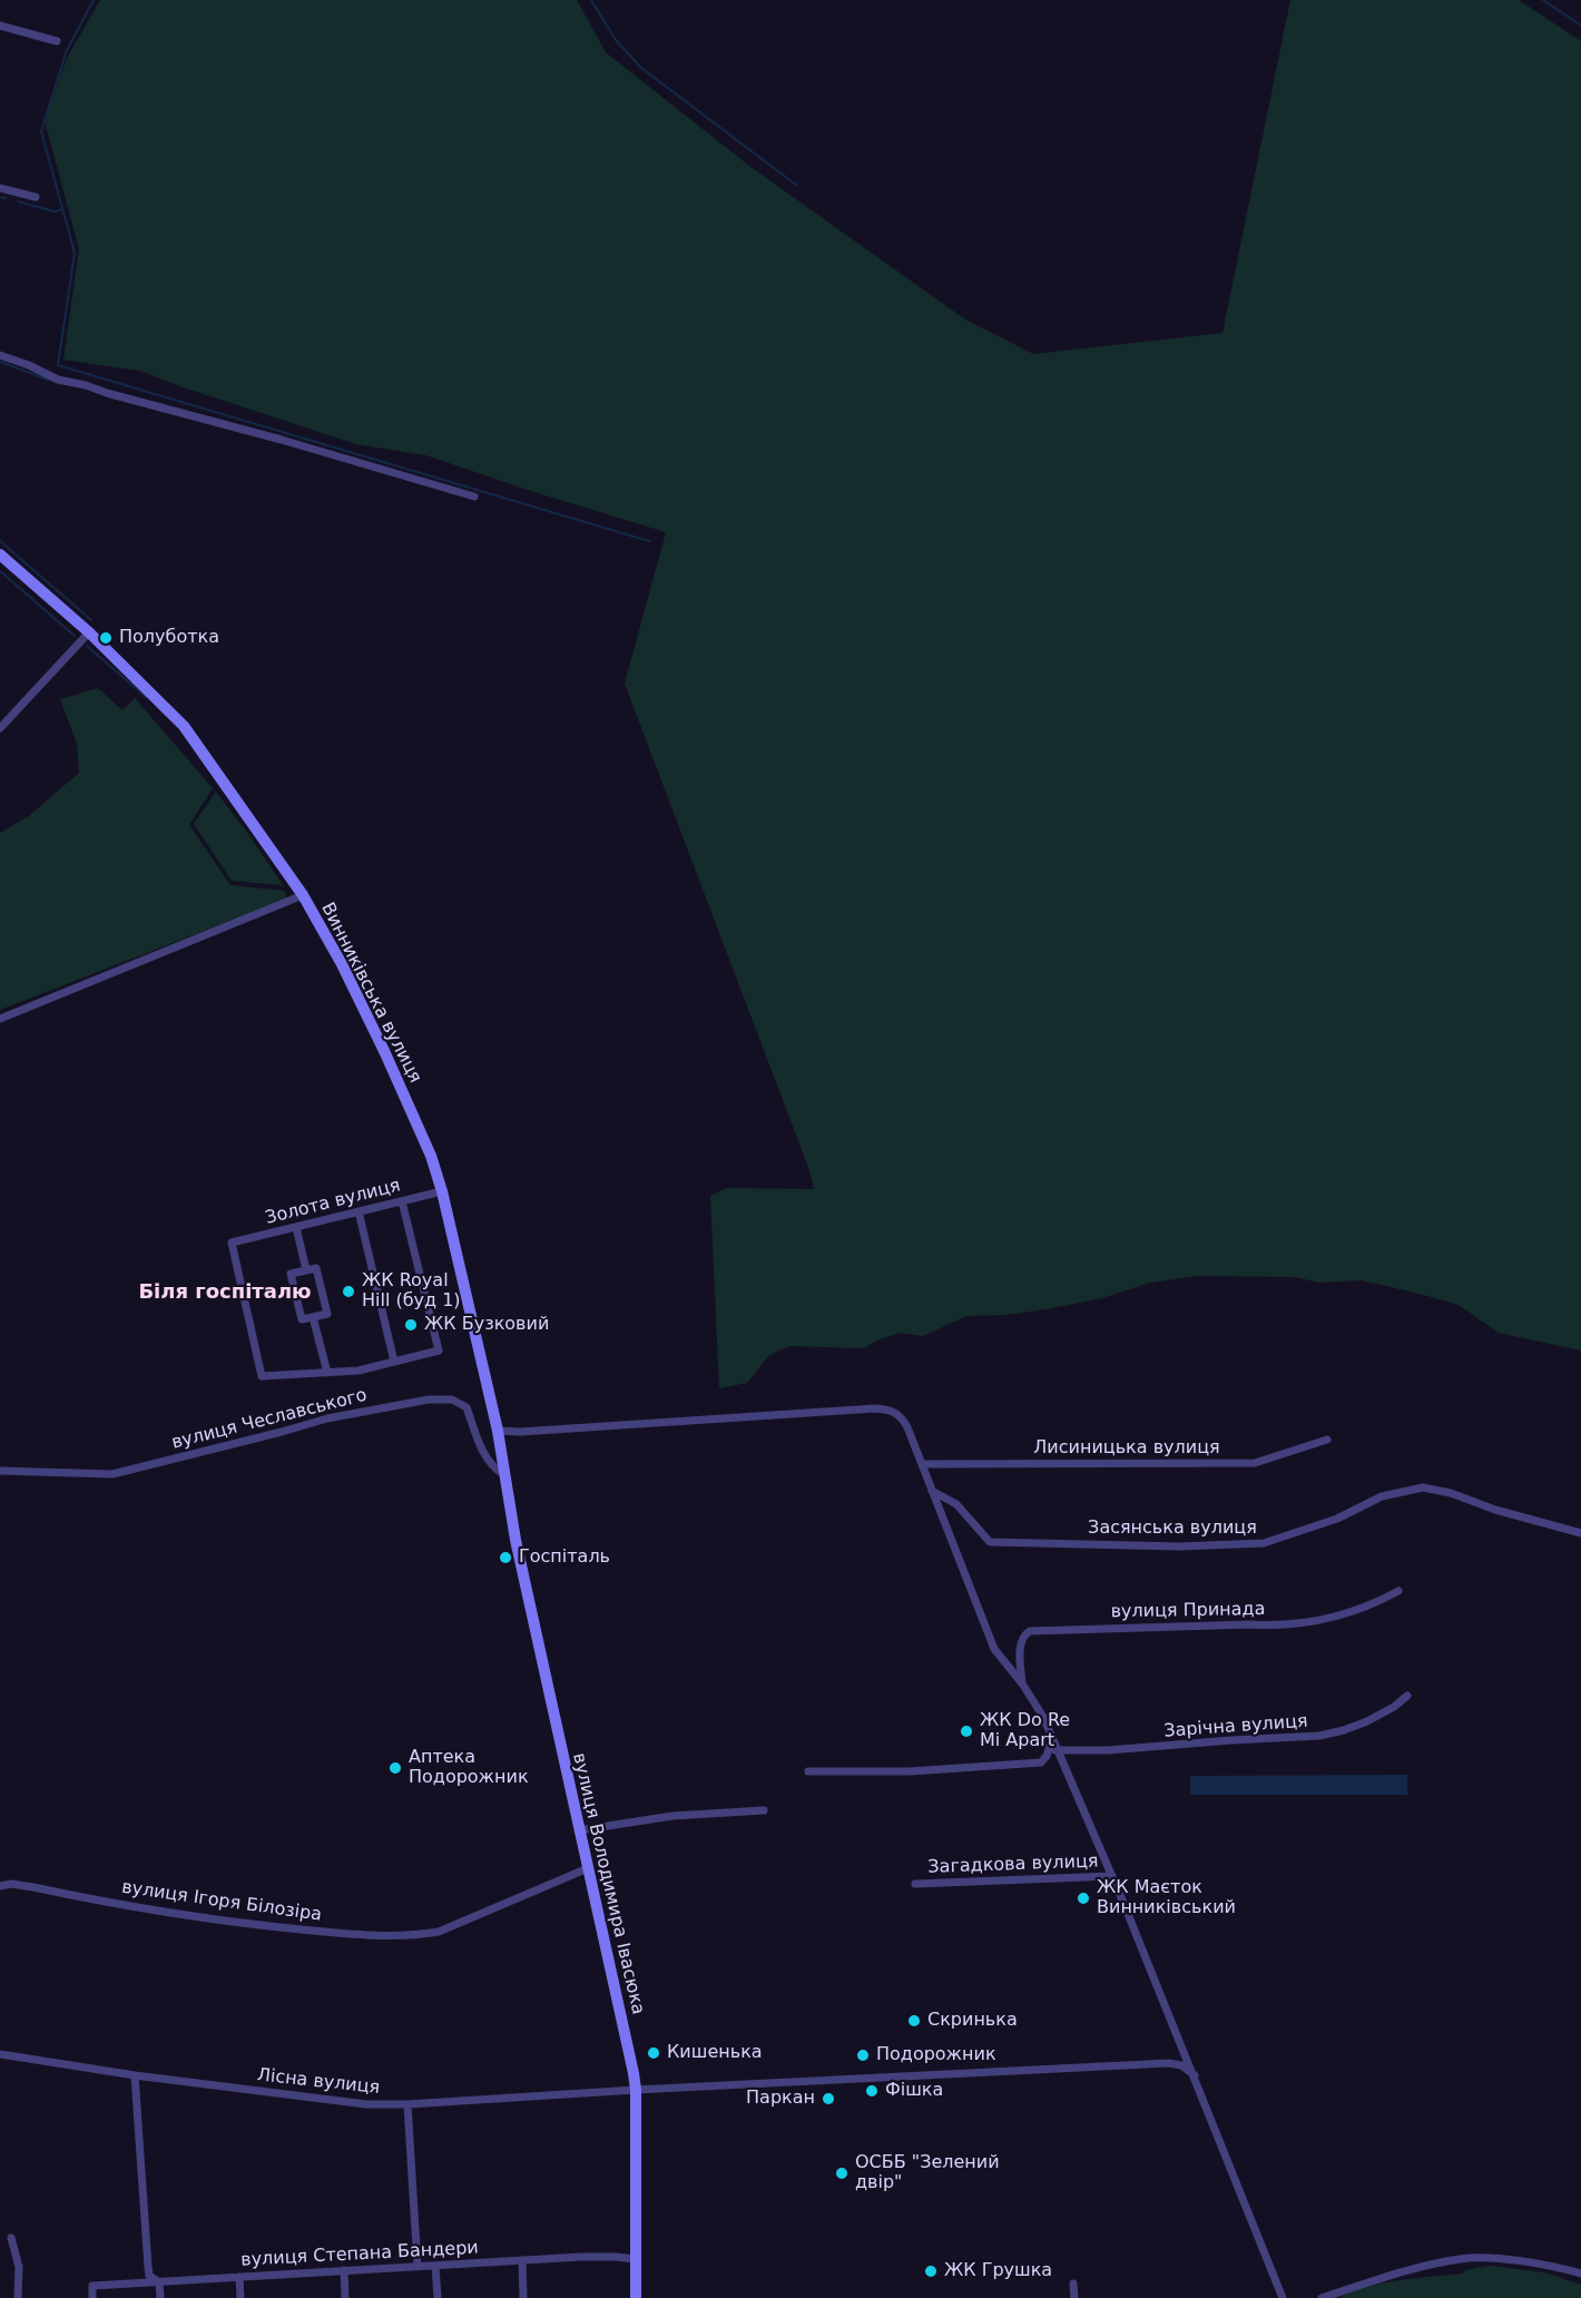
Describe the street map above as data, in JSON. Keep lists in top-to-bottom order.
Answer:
{
  "streets": {
    "main road": ["Винниківська вулиця", "вулиця Володимира Івасюка"],
    "street": [
      "Золота вулиця",
      "вулиця Чеславського",
      "Лисиницька вулиця",
      "Засянська вулиця",
      "вулиця Принада",
      "Зарічна вулиця",
      "Загадкова вулиця",
      "вулиця Ігоря Білозіра",
      "Лісна вулиця",
      "вулиця Степана Бандери"
    ]
  },
  "crossings": [
    ["Винниківська вулиця", "Золота вулиця"],
    ["Винниківська вулиця", "вулиця Володимира Івасюка"],
    ["вулиця Чеславського", "вулиця Володимира Івасюка"],
    ["вулиця Володимира Івасюка", "вулиця Ігоря Білозіра"],
    ["вулиця Володимира Івасюка", "Лісна вулиця"],
    ["вулиця Володимира Івасюка", "вулиця Степана Бандери"]
  ],
  "districts": ["Біля госпіталю"],
  "places": [
    "Полуботка",
    "ЖК Royal Hill (буд 1)",
    "ЖК Бузковий",
    "Госпіталь",
    "ЖК Do Re Mi Apart",
    "Аптека Подорожник",
    "ЖК Маєток Винниківський",
    "Скринька",
    "Кишенька",
    "Подорожник",
    "Фішка",
    "Паркан",
    "ОСББ \"Зелений двір\"",
    "ЖК Грушка"
  ]
}
